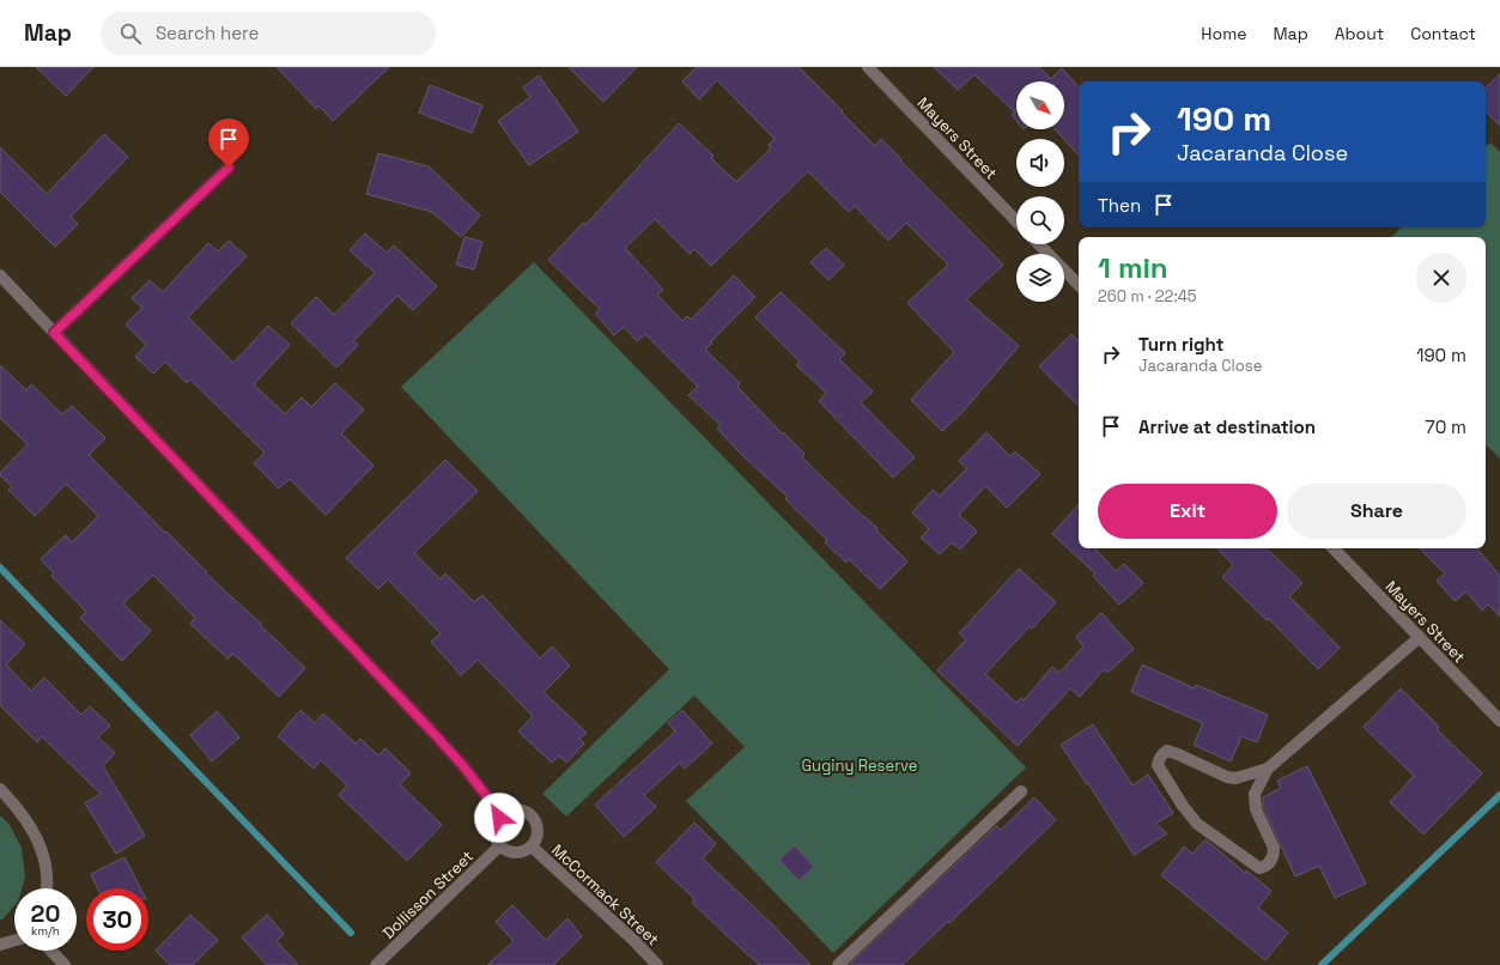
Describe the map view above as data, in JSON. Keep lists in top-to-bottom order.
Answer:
{
  "streets": {
    "street": ["Mayers Street", "Dollisson Street", "McCormack Street"]
  },
  "crossings": [
    ["Dollisson Street", "McCormack Street"]
  ],
  "parks": ["Guginy Reserve"],
  "north": "bottom right",
  "page": {
    "header": "Map",
    "search": "Search here",
    "nav": [
      "Home",
      "Map",
      "About",
      "Contact"
    ],
    "turn": ["190 m", "Jacaranda Close"],
    "then": "Then",
    "heading": ["1 min", "260 m · 22:45"],
    "list": [
      {
        "name": "Turn right",
        "note": "Jacaranda Close",
        "value": "190 m"
      },
      {
        "name": "Arrive at destination",
        "value": "70 m"
      }
    ],
    "buttons": ["Exit", "Share"],
    "speed": "20 km/h",
    "limit": "30"
  }
}
